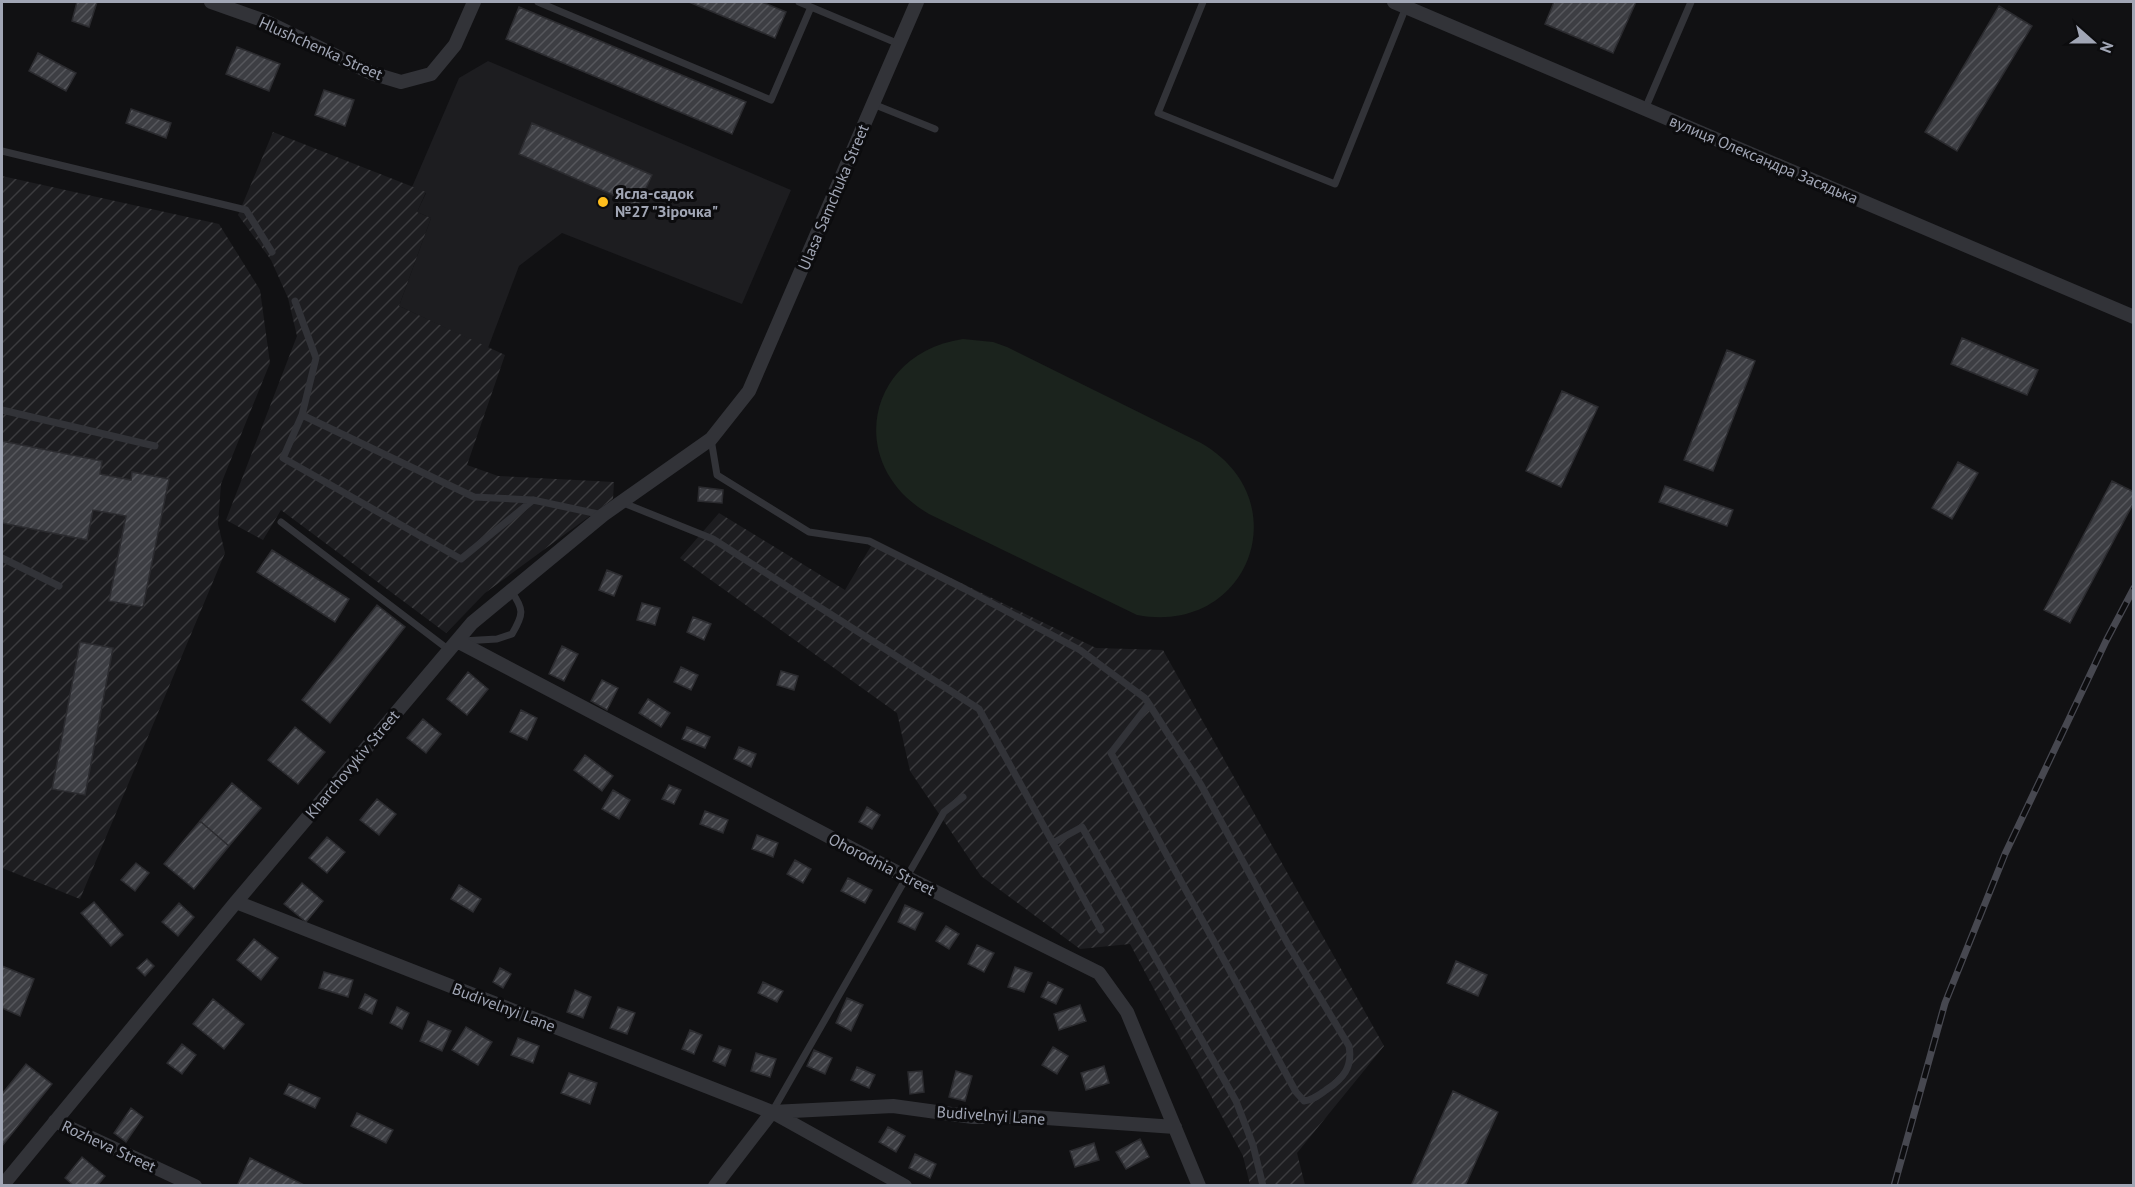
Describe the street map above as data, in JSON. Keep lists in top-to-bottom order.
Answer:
{
  "streets": {
    "street": [
      "вулиця Олександра Засядька",
      "Ulasa Samchuka Street",
      "Kharchovykiv Street",
      "Ohorodnia Street",
      "Budivelnyi Lane",
      "Rozheva Street"
    ]
  },
  "crossings": [
    ["Ulasa Samchuka Street", "Kharchovykiv Street"],
    ["Kharchovykiv Street", "Ohorodnia Street"],
    ["Kharchovykiv Street", "Budivelnyi Lane"],
    ["Kharchovykiv Street", "Rozheva Street"],
    ["Ohorodnia Street", "Budivelnyi Lane"]
  ],
  "places": ["Ясла-садок №27 \"Зірочка\""],
  "north": "right"
}
